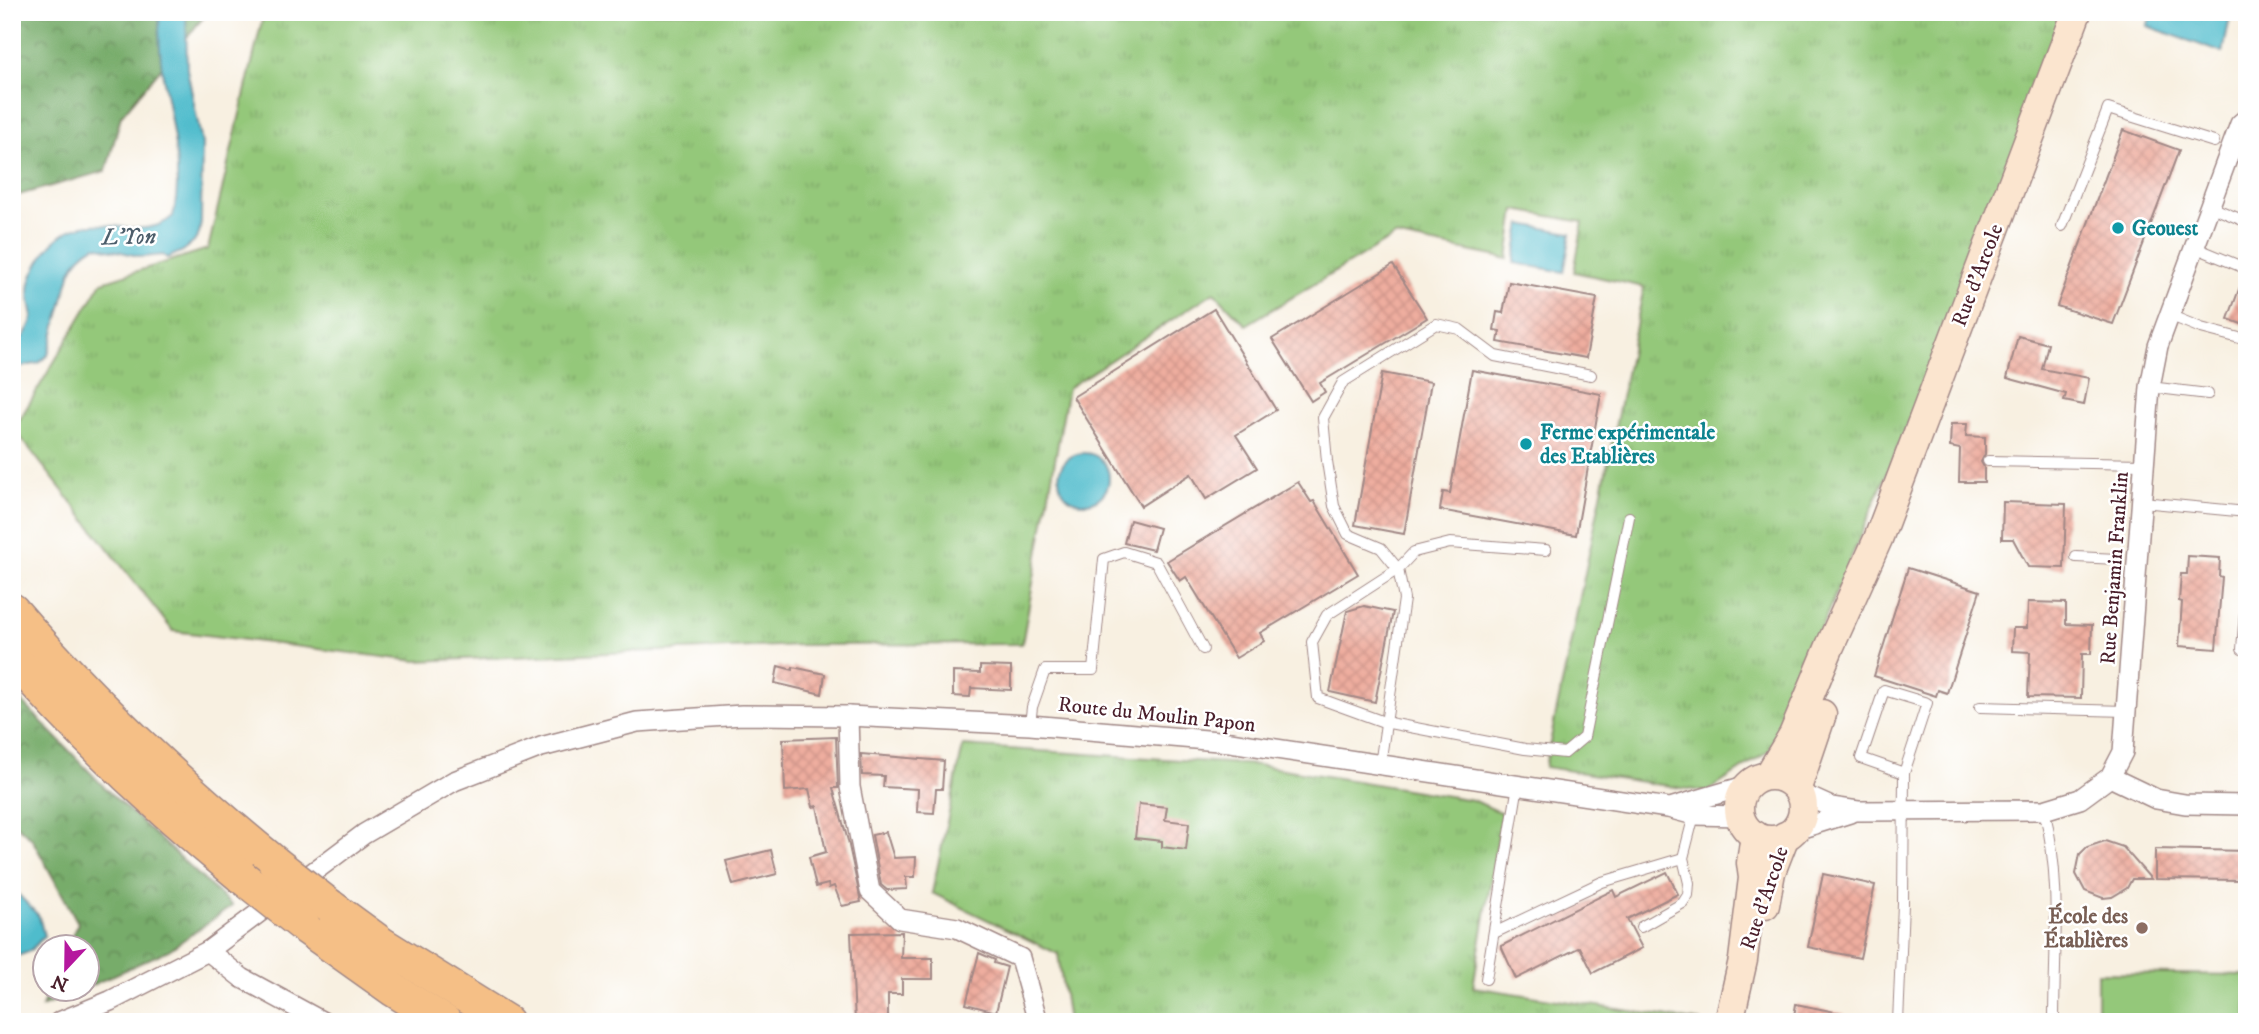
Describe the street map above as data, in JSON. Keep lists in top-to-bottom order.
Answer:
{
  "streets": {
    "main road": ["Rue d'Arcole"],
    "street": ["Rue Benjamin Franklin", "Route du Moulin Papon"]
  },
  "crossings": [
    ["Rue d'Arcole", "Route du Moulin Papon"]
  ],
  "water": ["L'Yon"],
  "places": ["Geouest", "Ferme expérimentale des Etablières", "École des Établières"],
  "north": "bottom"
}
